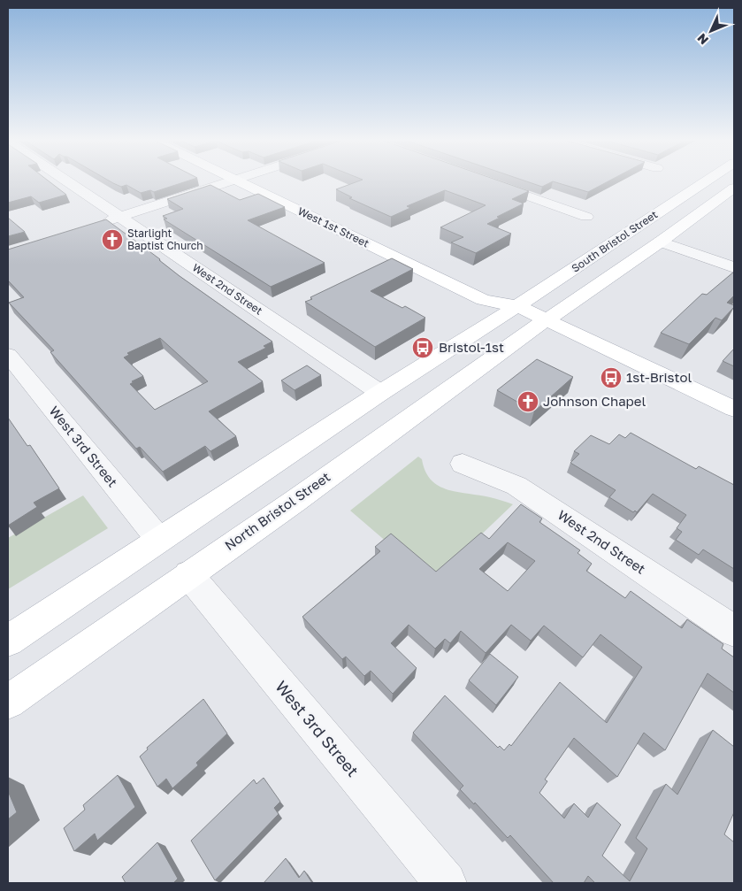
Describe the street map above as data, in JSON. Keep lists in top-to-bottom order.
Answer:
{
  "streets": {
    "main road": ["West 1st Street", "South Bristol Street", "North Bristol Street"],
    "street": ["West 2nd Street", "West 3rd Street"]
  },
  "crossings": [
    ["West 1st Street", "South Bristol Street"],
    ["West 1st Street", "North Bristol Street"],
    ["South Bristol Street", "North Bristol Street"],
    ["West 3rd Street", "North Bristol Street"]
  ],
  "places": {
    "church": ["Starlight Baptist Church", "Johnson Chapel"],
    "bus stop": ["Bristol-1st", "1st-Bristol"]
  },
  "north": "bottom left"
}
